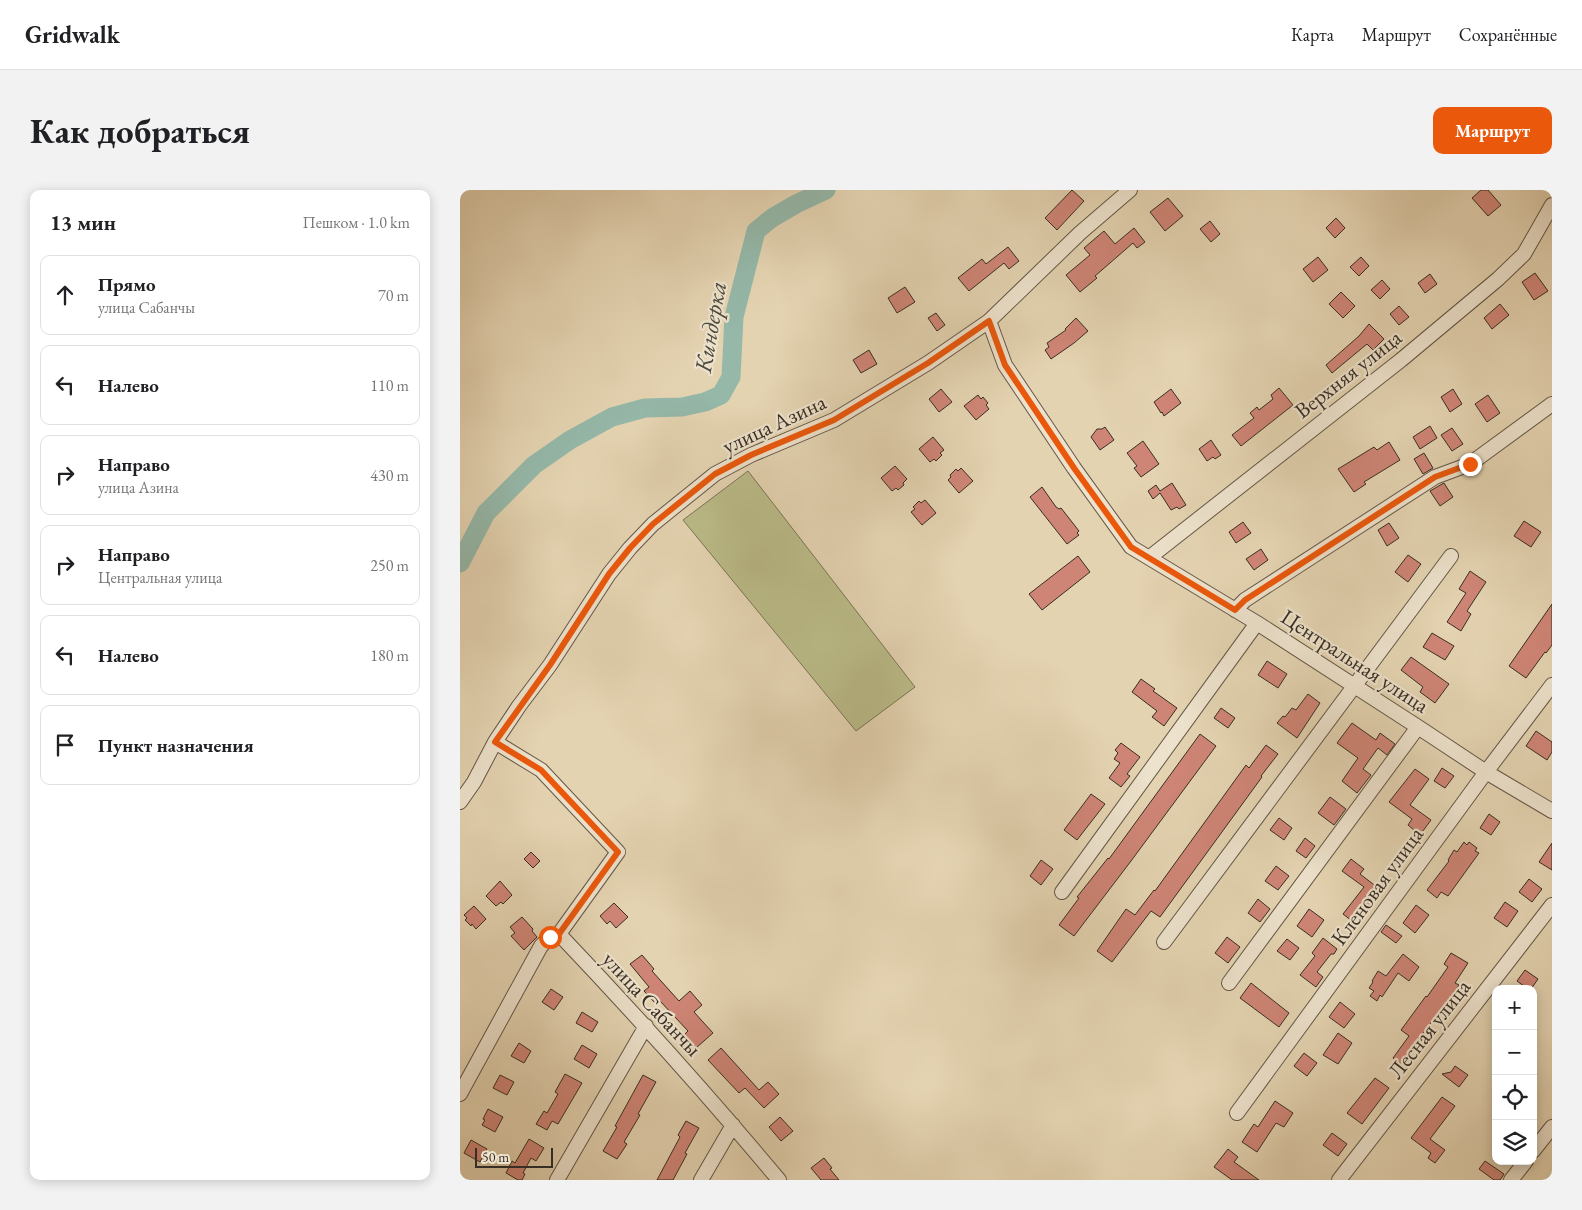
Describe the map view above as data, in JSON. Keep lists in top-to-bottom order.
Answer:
{
  "streets": {
    "street": [
      "Верхняя улица",
      "улица Азина",
      "Центральная улица",
      "Кленовая улица",
      "улица Сабанчы",
      "Лесная улица"
    ]
  },
  "crossings": [
    ["Верхняя улица", "Центральная улица"],
    ["улица Азина", "Центральная улица"],
    ["Центральная улица", "Кленовая улица"]
  ],
  "water": ["Киндерка"],
  "scale_bar": "50 m",
  "page": {
    "header": "Gridwalk",
    "nav": ["Карта", "Маршрут", "Сохранённые"],
    "buttons": "Маршрут",
    "title": "Как добраться",
    "heading": ["13 мин", "Пешком · 1.0 km"],
    "list": [
      ["Прямо", "улица Сабанчы", "70 m"],
      ["Налево", "110 m"],
      ["Направо", "улица Азина", "430 m"],
      ["Направо", "Центральная улица", "250 m"],
      ["Налево", "180 m"],
      "Пункт назначения"
    ],
    "map_buttons": ["+", "−"],
    "scale": "50 m"
  }
}
